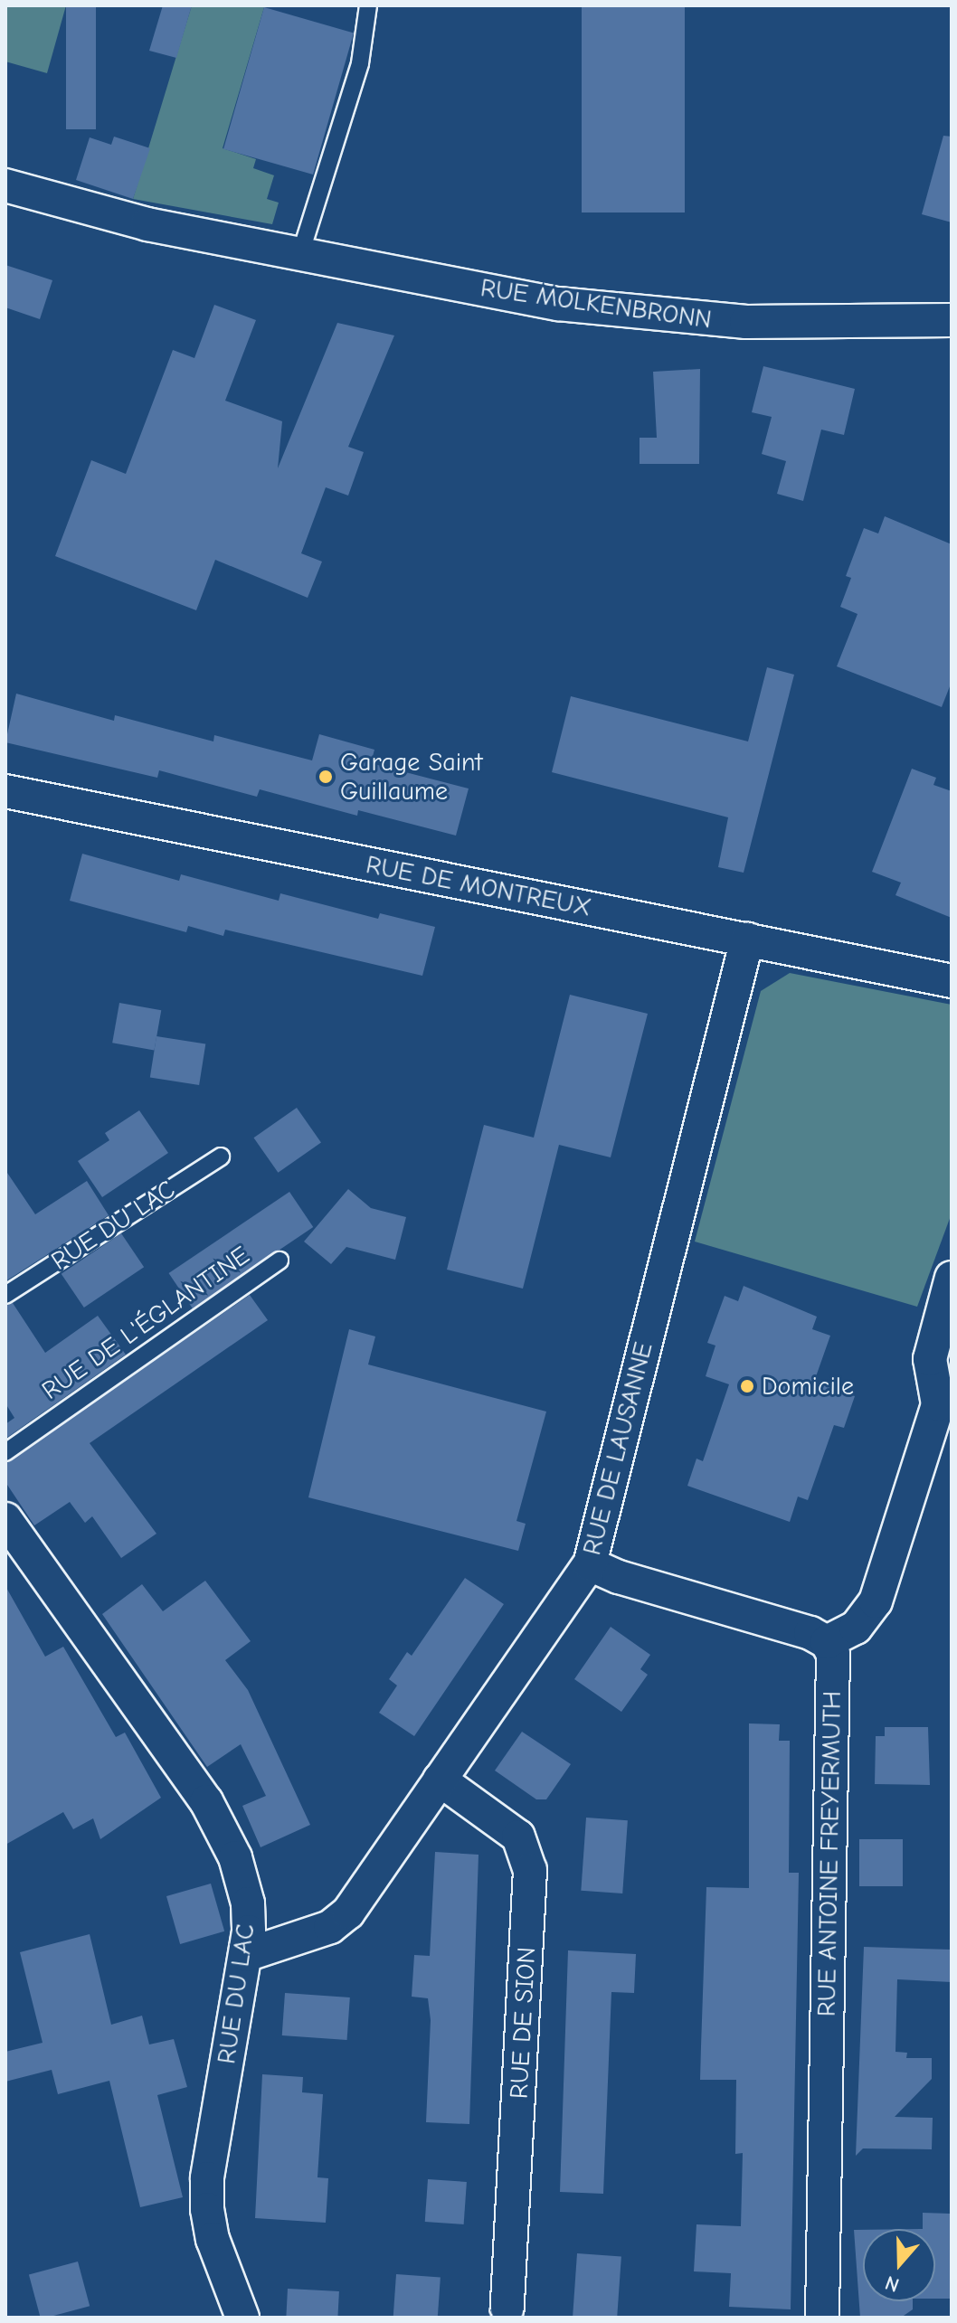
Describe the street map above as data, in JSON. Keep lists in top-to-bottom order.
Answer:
{
  "streets": {
    "street": [
      "RUE MOLKENBRONN",
      "RUE DE MONTREUX",
      "RUE DU LAC",
      "RUE DE LAUSANNE",
      "RUE ANTOINE FREYERMUTH",
      "RUE DE SION"
    ],
    "lane": ["RUE DE L'ÉGLANTINE"]
  },
  "crossings": [
    ["RUE DE MONTREUX", "RUE DE LAUSANNE"],
    ["RUE DU LAC", "RUE DE LAUSANNE"],
    ["RUE DE LAUSANNE", "RUE DE SION"]
  ],
  "places": ["Garage Saint Guillaume", "Domicile"],
  "north": "bottom"
}
